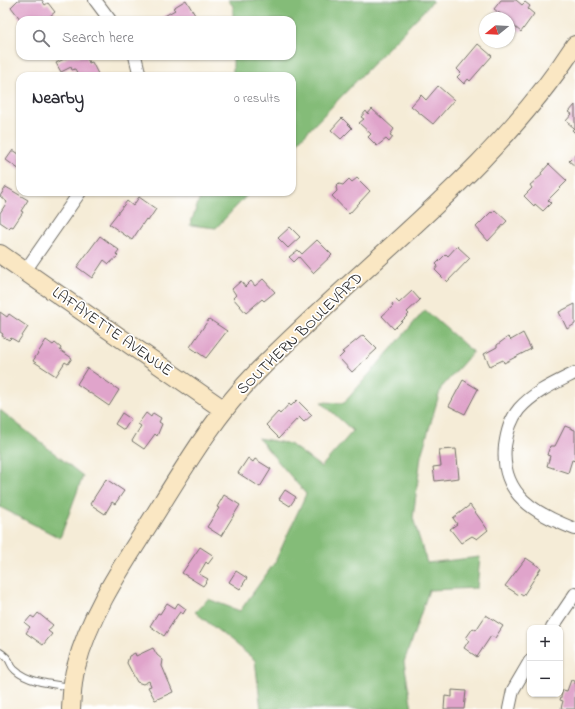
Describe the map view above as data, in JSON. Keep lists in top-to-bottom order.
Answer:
{
  "streets": {
    "main road": ["LAFAYETTE AVENUE", "SOUTHERN BOULEVARD"]
  },
  "crossings": [
    ["LAFAYETTE AVENUE", "SOUTHERN BOULEVARD"]
  ],
  "north": "left",
  "page": {
    "search": "Search here",
    "heading": ["Nearby", "0 results"],
    "map_buttons": ["+", "−"]
  }
}
